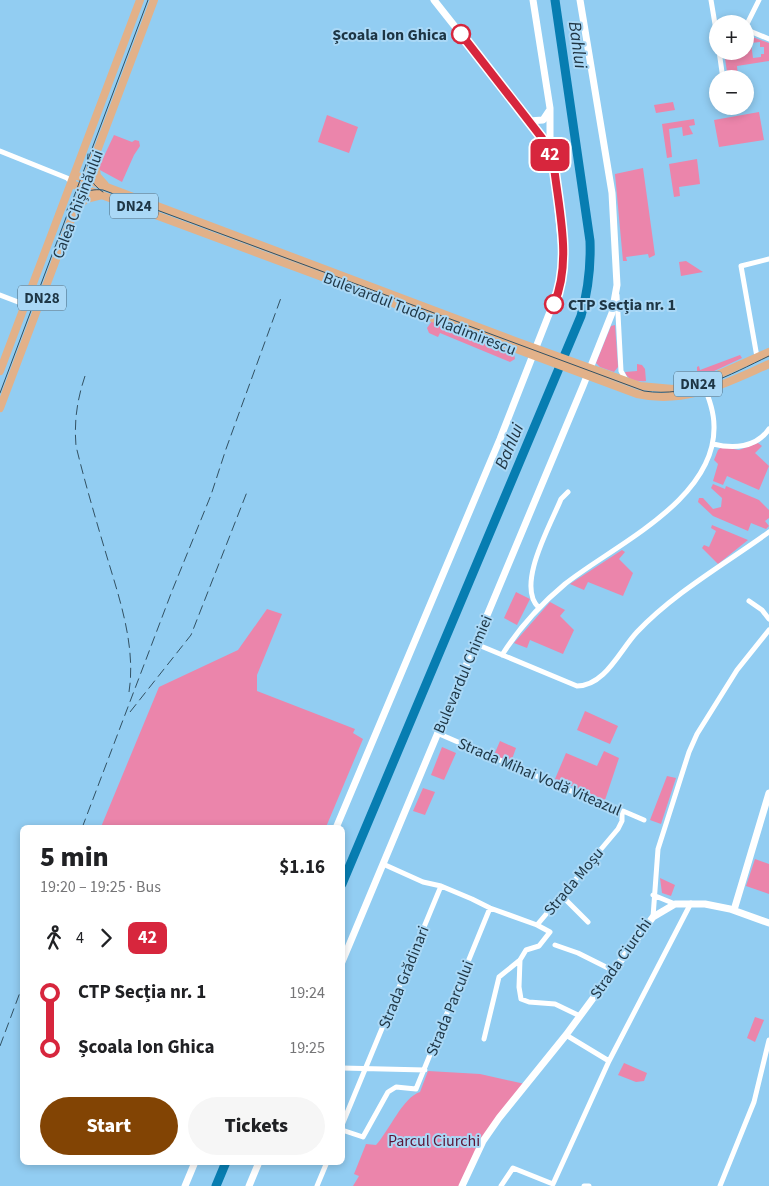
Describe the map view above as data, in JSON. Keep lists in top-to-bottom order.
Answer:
{
  "streets": {
    "main road": [
      "Calea Chișinăului",
      "DN24",
      "DN28",
      "Bulevardul Tudor Vladimirescu",
      "Bulevardul Chimiei",
      "Strada Ciurchi"
    ],
    "street": [
      "Strada Mihai Vodă Viteazul",
      "Strada Moșu",
      "Strada Grădinari",
      "Strada Parcului"
    ]
  },
  "crossings": [
    ["Calea Chișinăului", "Bulevardul Tudor Vladimirescu"],
    ["Bulevardul Tudor Vladimirescu", "Bulevardul Chimiei"],
    ["Bulevardul Chimiei", "Strada Mihai Vodă Viteazul"],
    ["Strada Mihai Vodă Viteazul", "Strada Moșu"]
  ],
  "water": ["Bahlui"],
  "parks": ["Parcul Ciurchi"],
  "places": ["Școala Ion Ghica", "CTP Secția nr. 1"],
  "lines": ["bus line 42"],
  "page": {
    "on_map": "42",
    "map_buttons": ["+", "−"],
    "heading": ["5 min", "19:20 – 19:25 · Bus", "$1.16"],
    "legs": ["4", "42"],
    "list": [
      {
        "name": "CTP Secția nr. 1",
        "value": "19:24"
      },
      {
        "name": "Școala Ion Ghica",
        "value": "19:25"
      }
    ],
    "buttons": ["Start", "Tickets"]
  }
}
